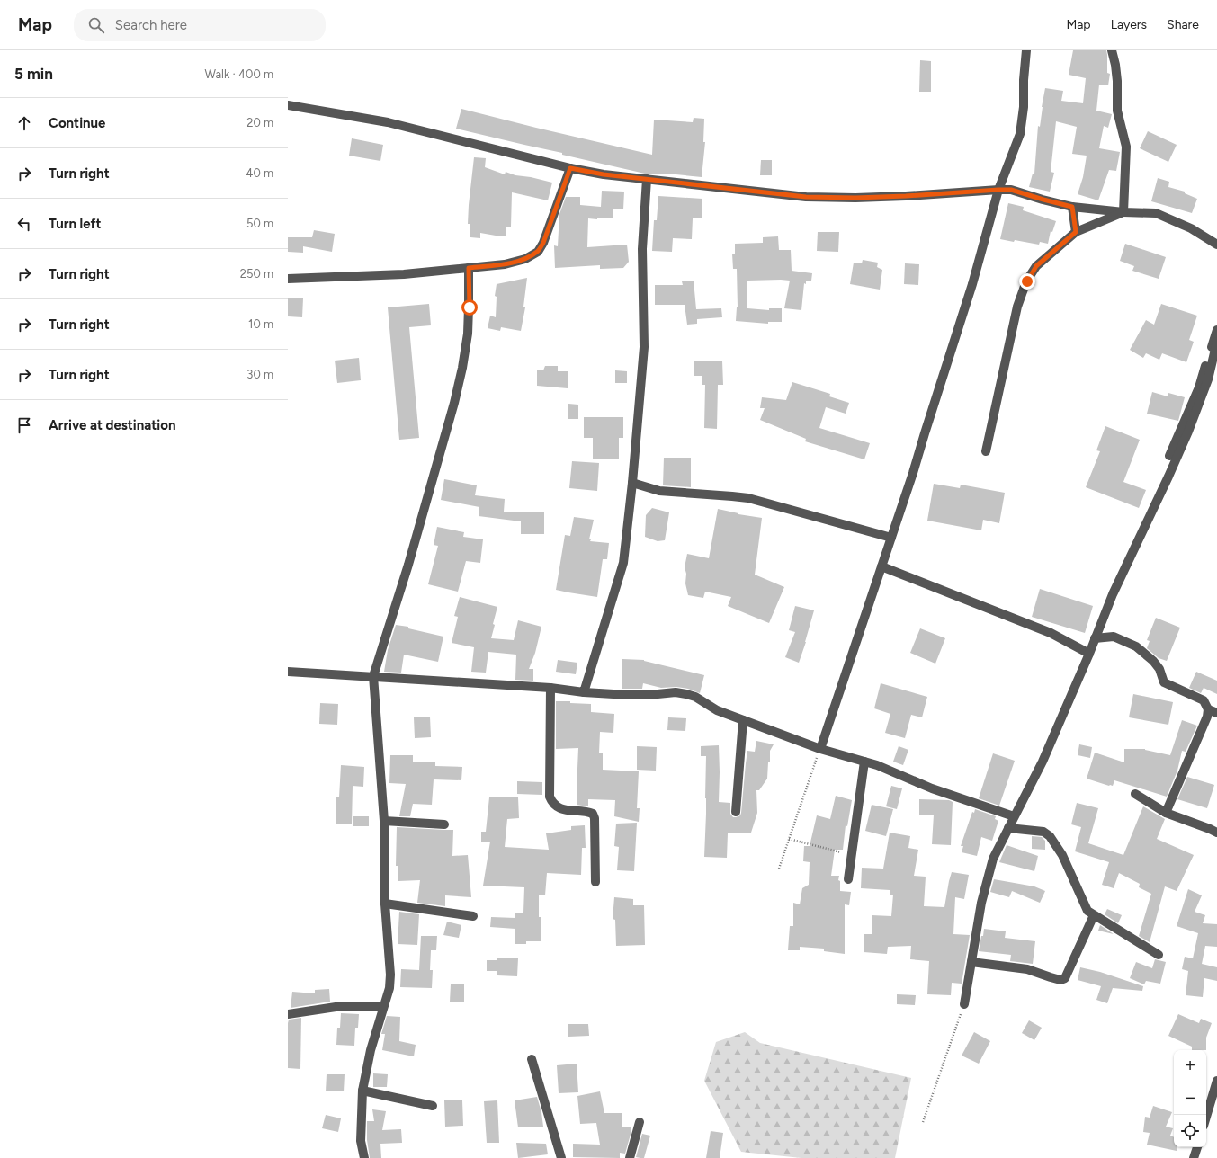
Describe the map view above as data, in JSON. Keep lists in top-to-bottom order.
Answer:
{
  "page": {
    "header": "Map",
    "search": "Search here",
    "nav": ["Map", "Layers", "Share"],
    "heading": ["5 min", "Walk · 400 m"],
    "list": [
      ["Continue", "20 m"],
      ["Turn right", "40 m"],
      ["Turn left", "50 m"],
      ["Turn right", "250 m"],
      ["Turn right", "10 m"],
      ["Turn right", "30 m"],
      "Arrive at destination"
    ],
    "map_buttons": ["+", "−"]
  }
}
